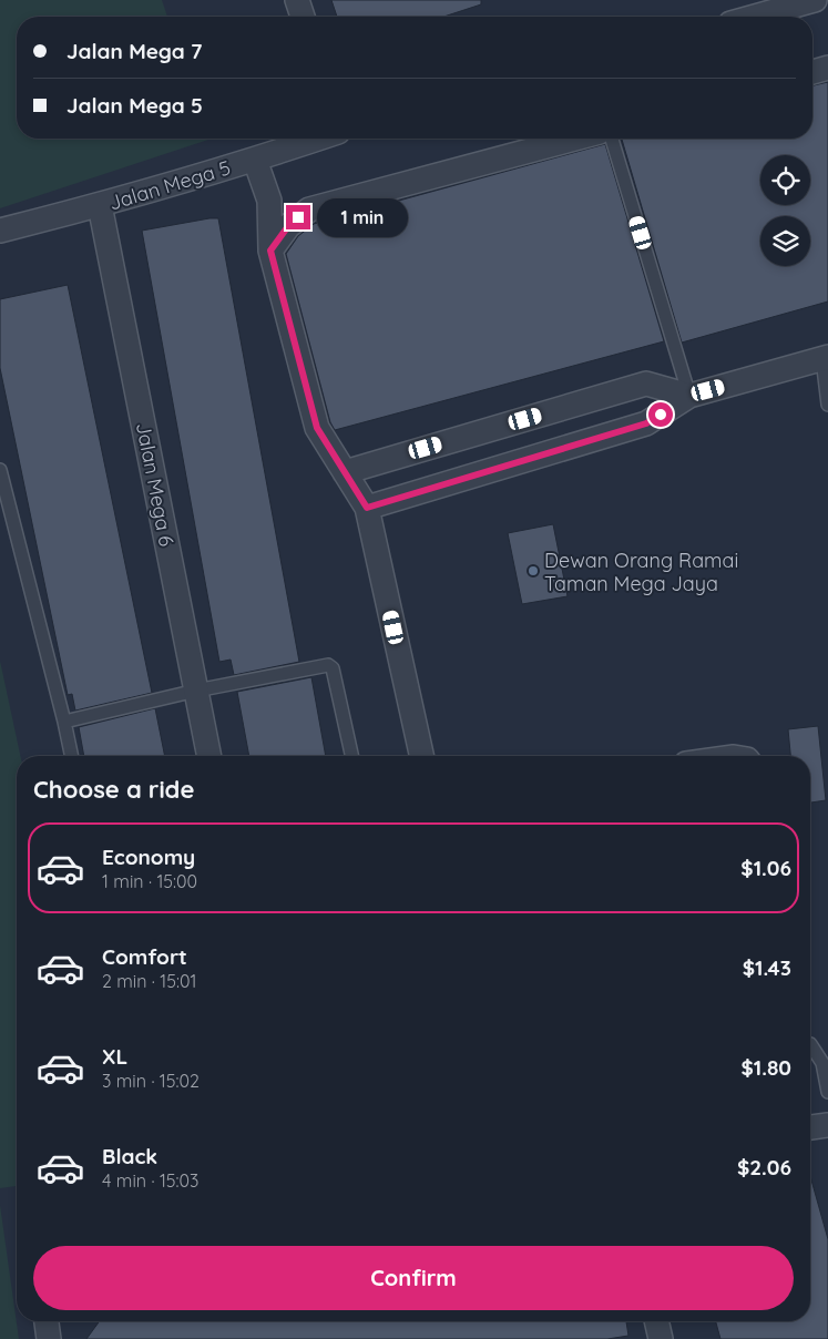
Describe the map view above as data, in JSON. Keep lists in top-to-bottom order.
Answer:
{
  "streets": {
    "street": ["Jalan Mega 5", "Jalan Mega 6"]
  },
  "crossings": [
    ["Jalan Mega 5", "Jalan Mega 6"]
  ],
  "places": ["Dewan Orang Ramai Taman Mega Jaya"],
  "page": {
    "banner": ["Jalan Mega 7", "Jalan Mega 5"],
    "bubble": "1 min",
    "heading": "Choose a ride",
    "list": [
      {
        "name": "Economy",
        "note": "1 min · 15:00",
        "value": "$1.06"
      },
      {
        "name": "Comfort",
        "note": "2 min · 15:01",
        "value": "$1.43"
      },
      {
        "name": "XL",
        "note": "3 min · 15:02",
        "value": "$1.80"
      },
      {
        "name": "Black",
        "note": "4 min · 15:03",
        "value": "$2.06"
      }
    ],
    "buttons": "Confirm"
  }
}
